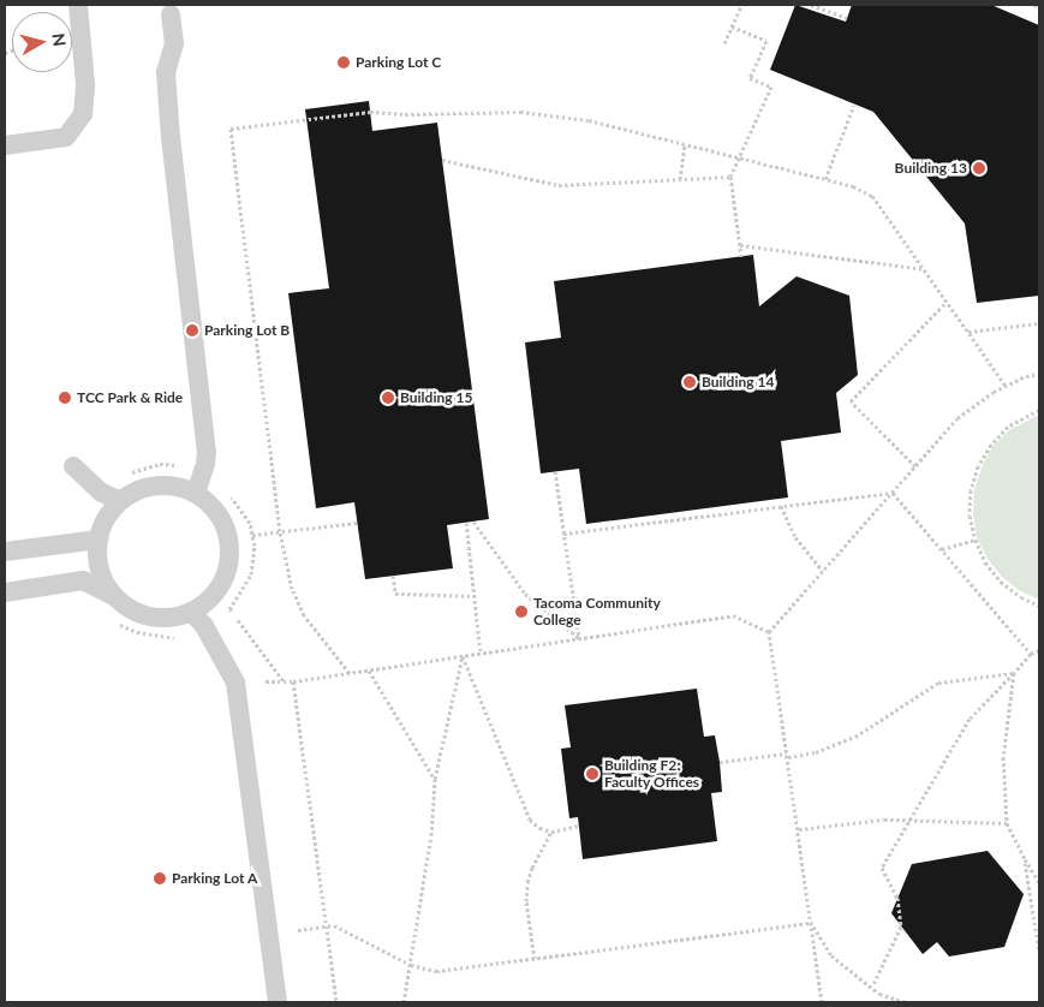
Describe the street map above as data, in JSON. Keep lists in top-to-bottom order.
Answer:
{
  "places": [
    "Parking Lot C",
    "Building 13",
    "Parking Lot B",
    "Building 14",
    "TCC Park & Ride",
    "Building 15",
    "Tacoma Community College",
    "Building F2: Faculty Offices",
    "Parking Lot A"
  ],
  "north": "right"
}
